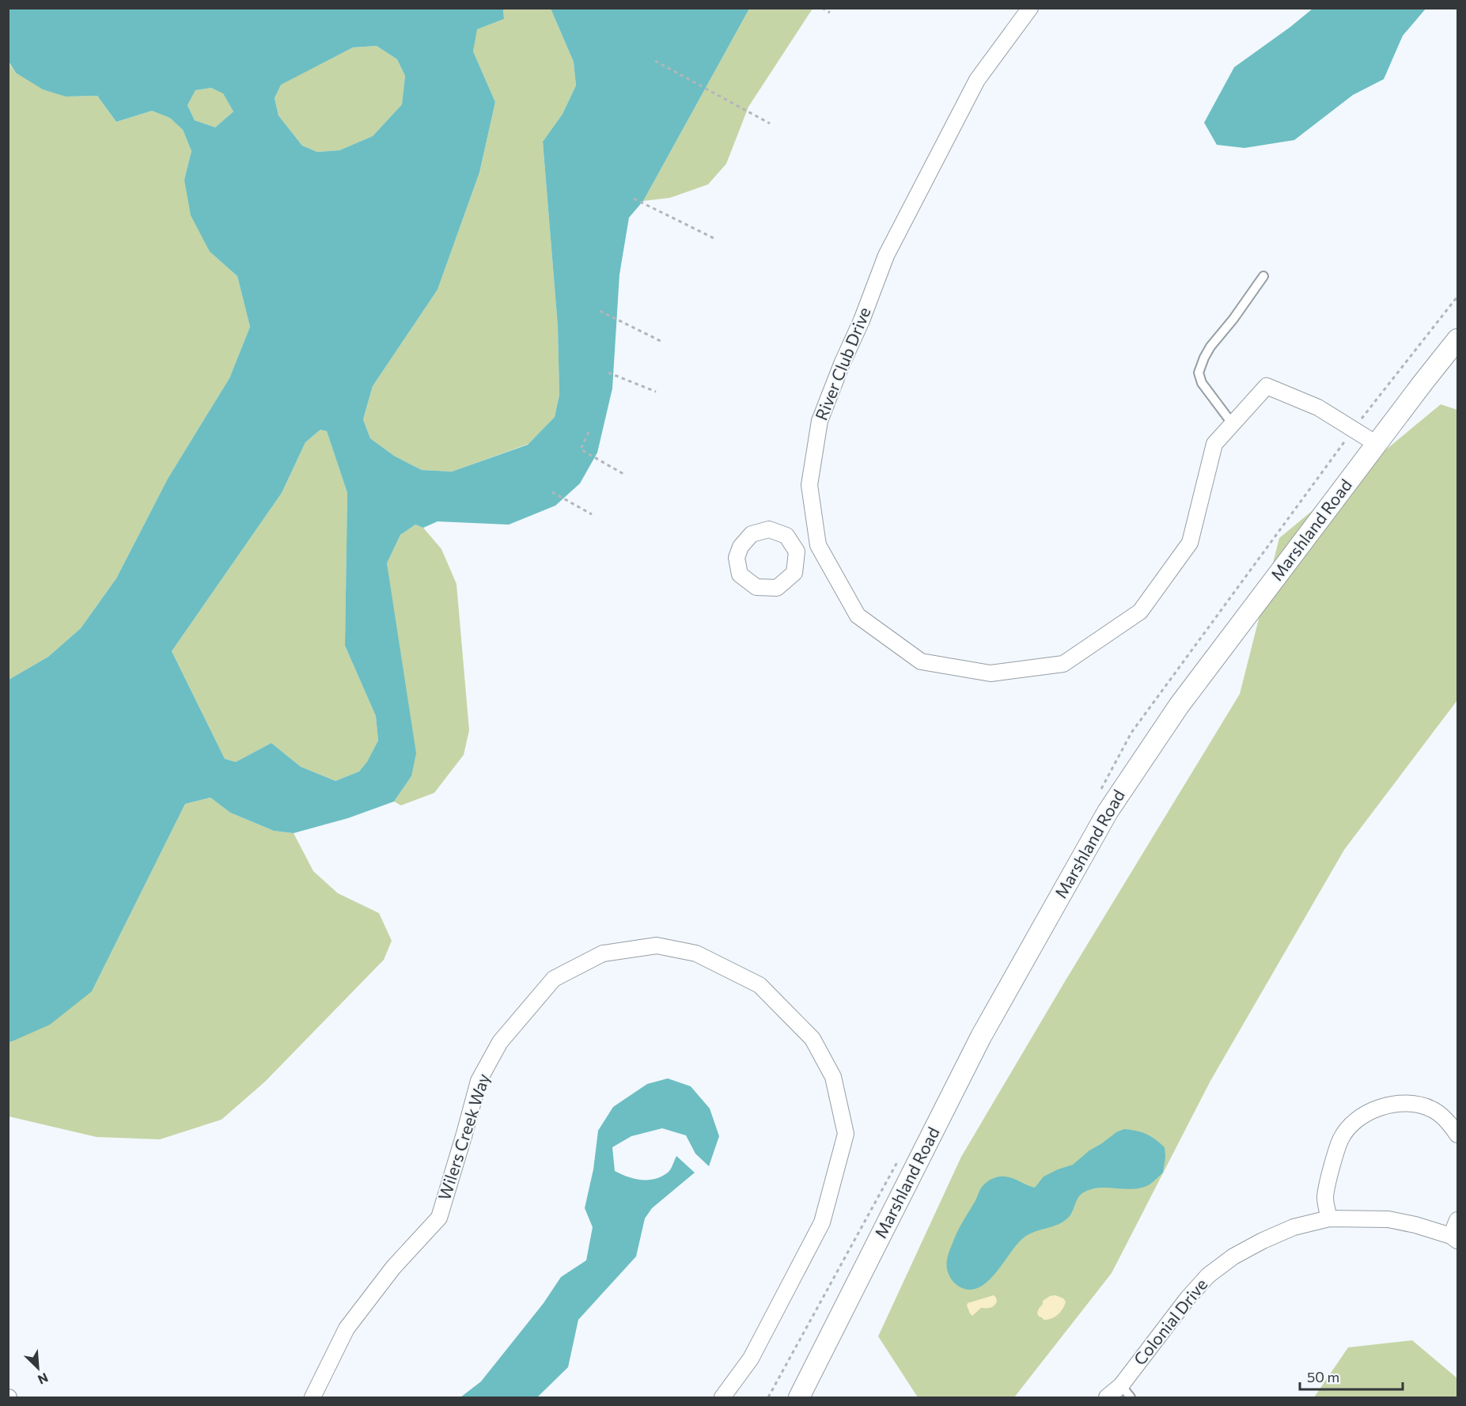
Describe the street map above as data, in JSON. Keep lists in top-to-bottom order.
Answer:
{
  "streets": {
    "street": [
      "River Club Drive",
      "Marshland Road",
      "Wilers Creek Way",
      "Colonial Drive"
    ]
  },
  "crossings": [
    ["River Club Drive", "Marshland Road"]
  ],
  "scale_bar": "50 m",
  "north": "bottom right"
}
